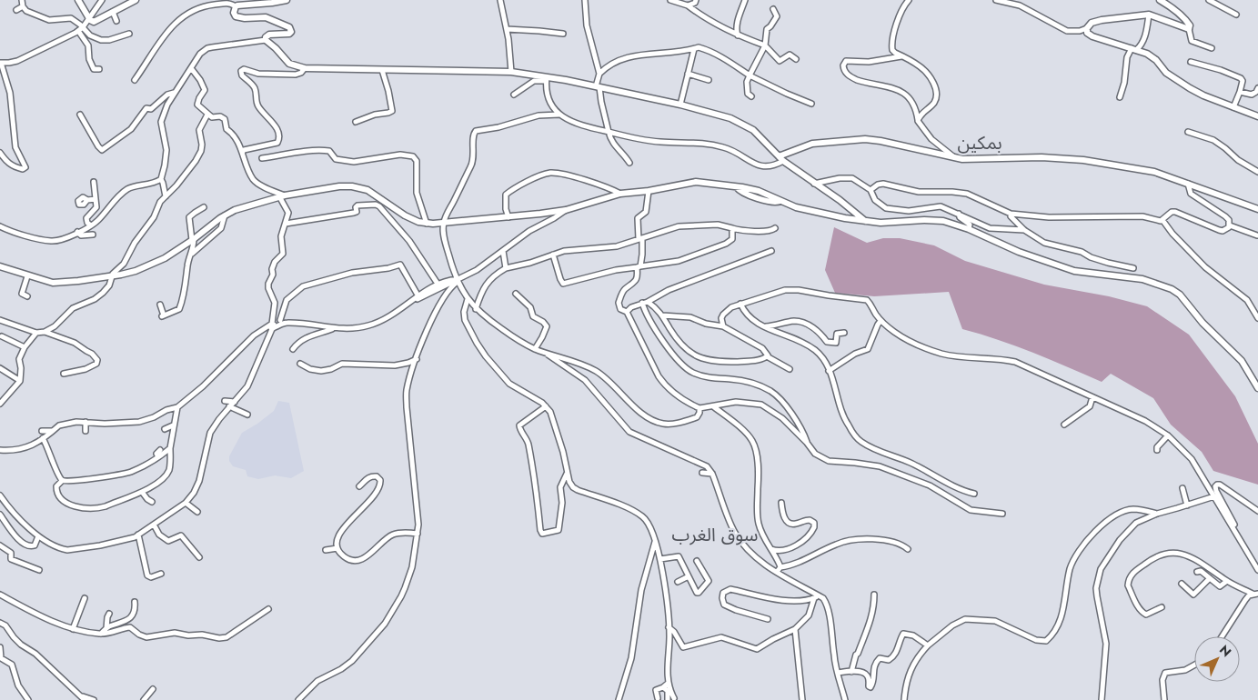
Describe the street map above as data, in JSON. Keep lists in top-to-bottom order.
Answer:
{
  "districts": ["بمكين", "سوق الغرب"],
  "north": "top right"
}
